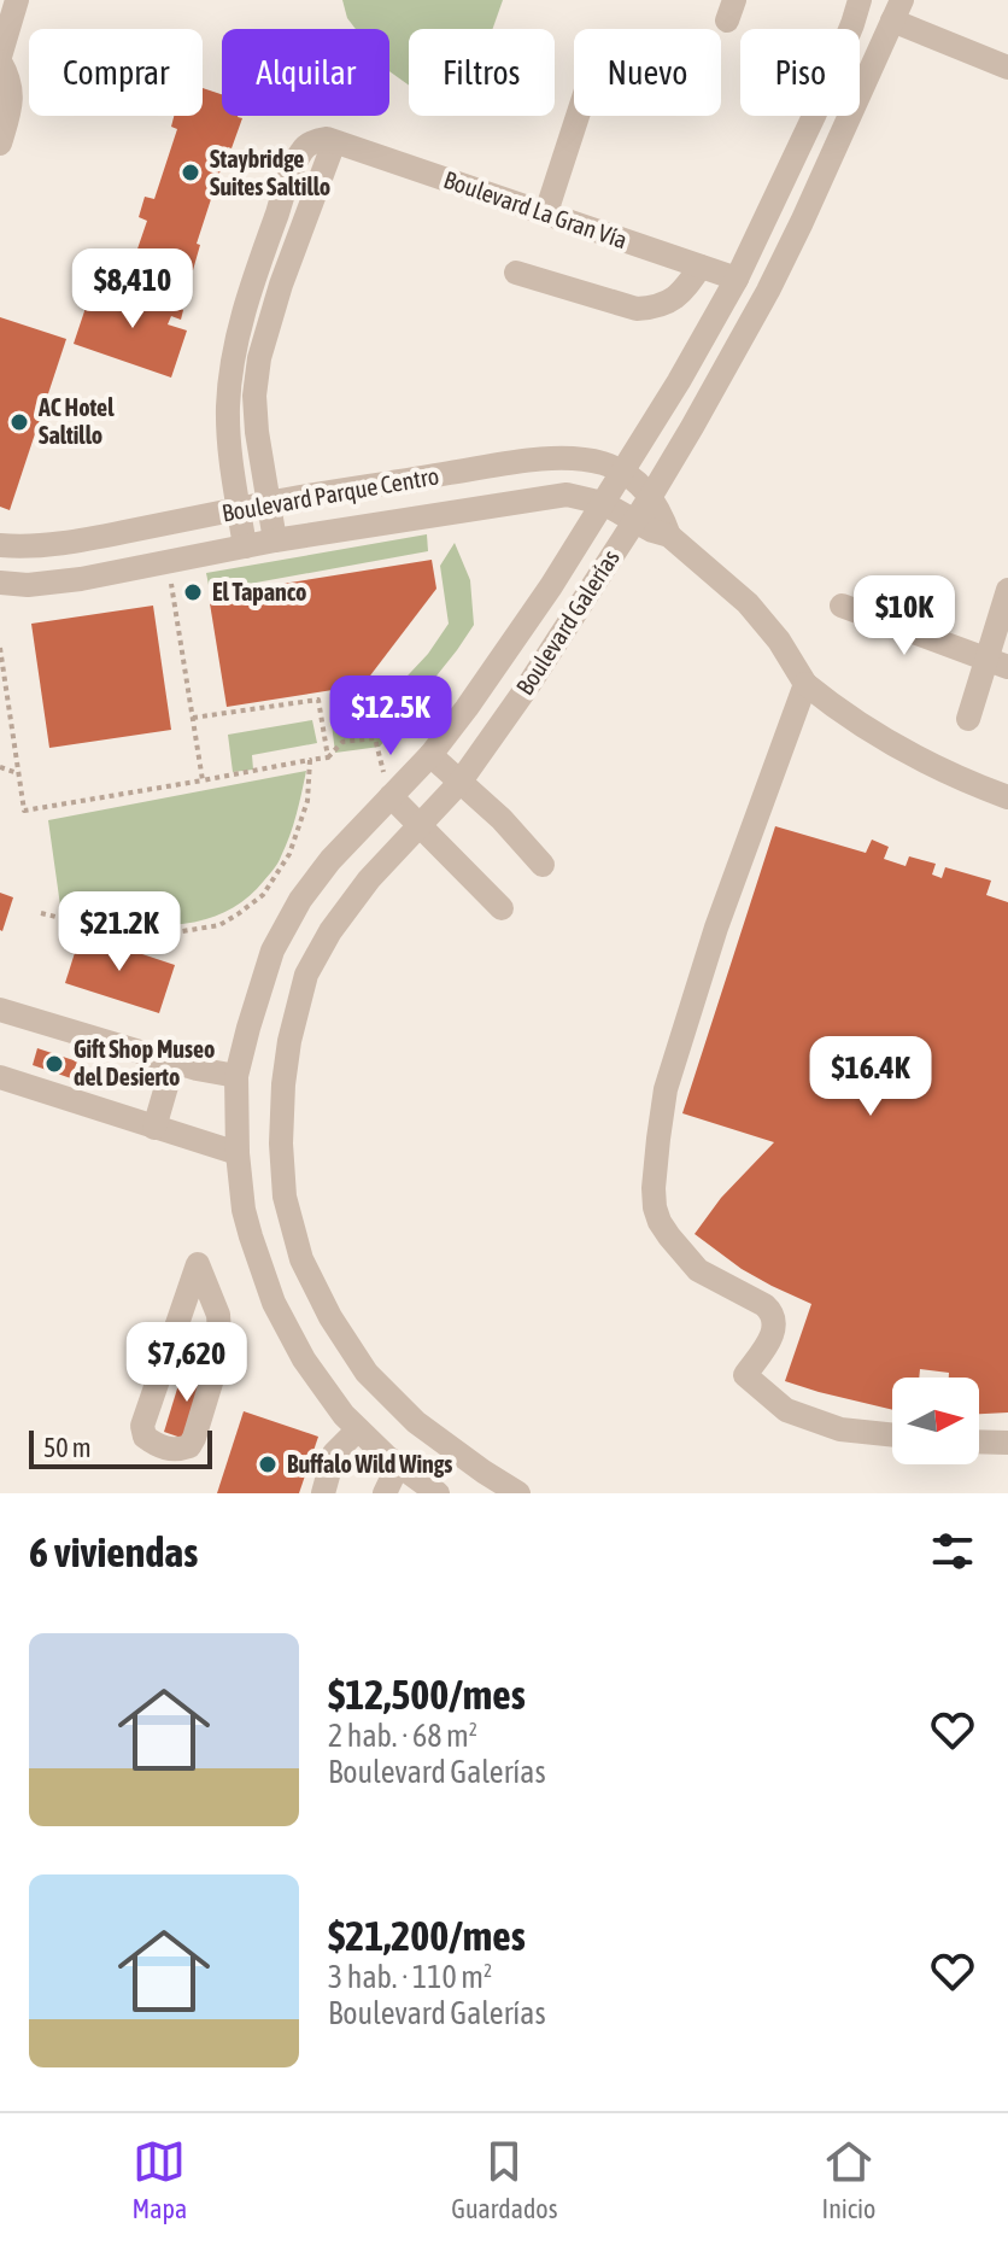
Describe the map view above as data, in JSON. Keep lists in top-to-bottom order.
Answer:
{
  "streets": {
    "street": ["Boulevard La Gran Vía", "Boulevard Parque Centro", "Boulevard Galerías"]
  },
  "crossings": [
    ["Boulevard La Gran Vía", "Boulevard Galerías"],
    ["Boulevard Parque Centro", "Boulevard Galerías"]
  ],
  "places": [
    "Staybridge Suites Saltillo",
    "AC Hotel Saltillo",
    "El Tapanco",
    "Gift Shop Museo del Desierto",
    "Buffalo Wild Wings"
  ],
  "scale_bar": "50 m",
  "north": "right",
  "page": {
    "chip": [
      "Comprar",
      "Alquilar",
      "Filtros",
      "Nuevo",
      "Piso"
    ],
    "price": [
      "$8,410",
      "$10K",
      "$12.5K",
      "$21.2K",
      "$16.4K",
      "$7,620"
    ],
    "scale": "50 m",
    "heading": "6 viviendas",
    "list": [
      {
        "name": "$12,500/mes",
        "note": "2 hab. · 68 m² · Boulevard Galerías"
      },
      {
        "name": "$21,200/mes",
        "note": "3 hab. · 110 m² · Boulevard Galerías"
      }
    ],
    "tabs": ["Mapa", "Guardados", "Inicio"]
  }
}
